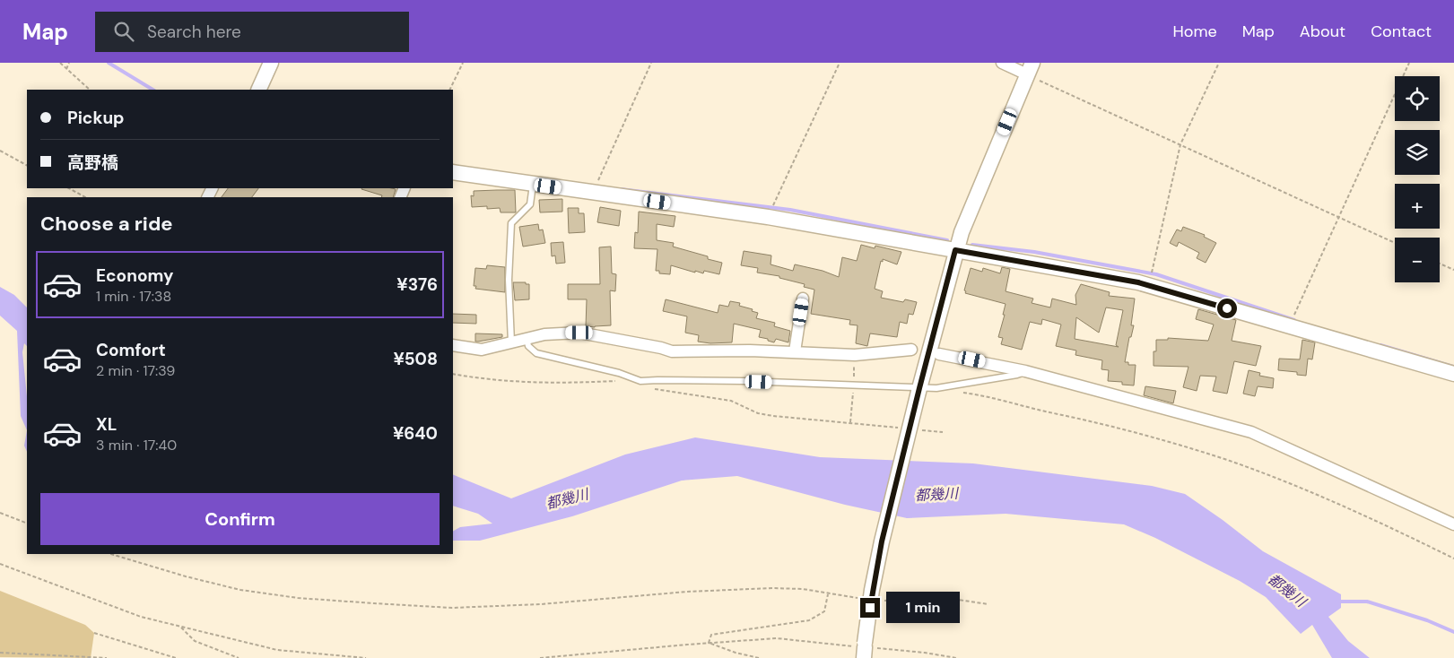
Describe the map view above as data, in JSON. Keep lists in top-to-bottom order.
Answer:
{
  "water": ["都幾川"],
  "page": {
    "header": "Map",
    "search": "Search here",
    "nav": [
      "Home",
      "Map",
      "About",
      "Contact"
    ],
    "map_buttons": ["+", "−"],
    "banner": ["Pickup", "高野橋"],
    "heading": "Choose a ride",
    "list": [
      {
        "name": "Economy",
        "note": "1 min · 17:38",
        "value": "¥376"
      },
      {
        "name": "Comfort",
        "note": "2 min · 17:39",
        "value": "¥508"
      },
      {
        "name": "XL",
        "note": "3 min · 17:40",
        "value": "¥640"
      }
    ],
    "buttons": "Confirm",
    "bubble": "1 min"
  }
}
